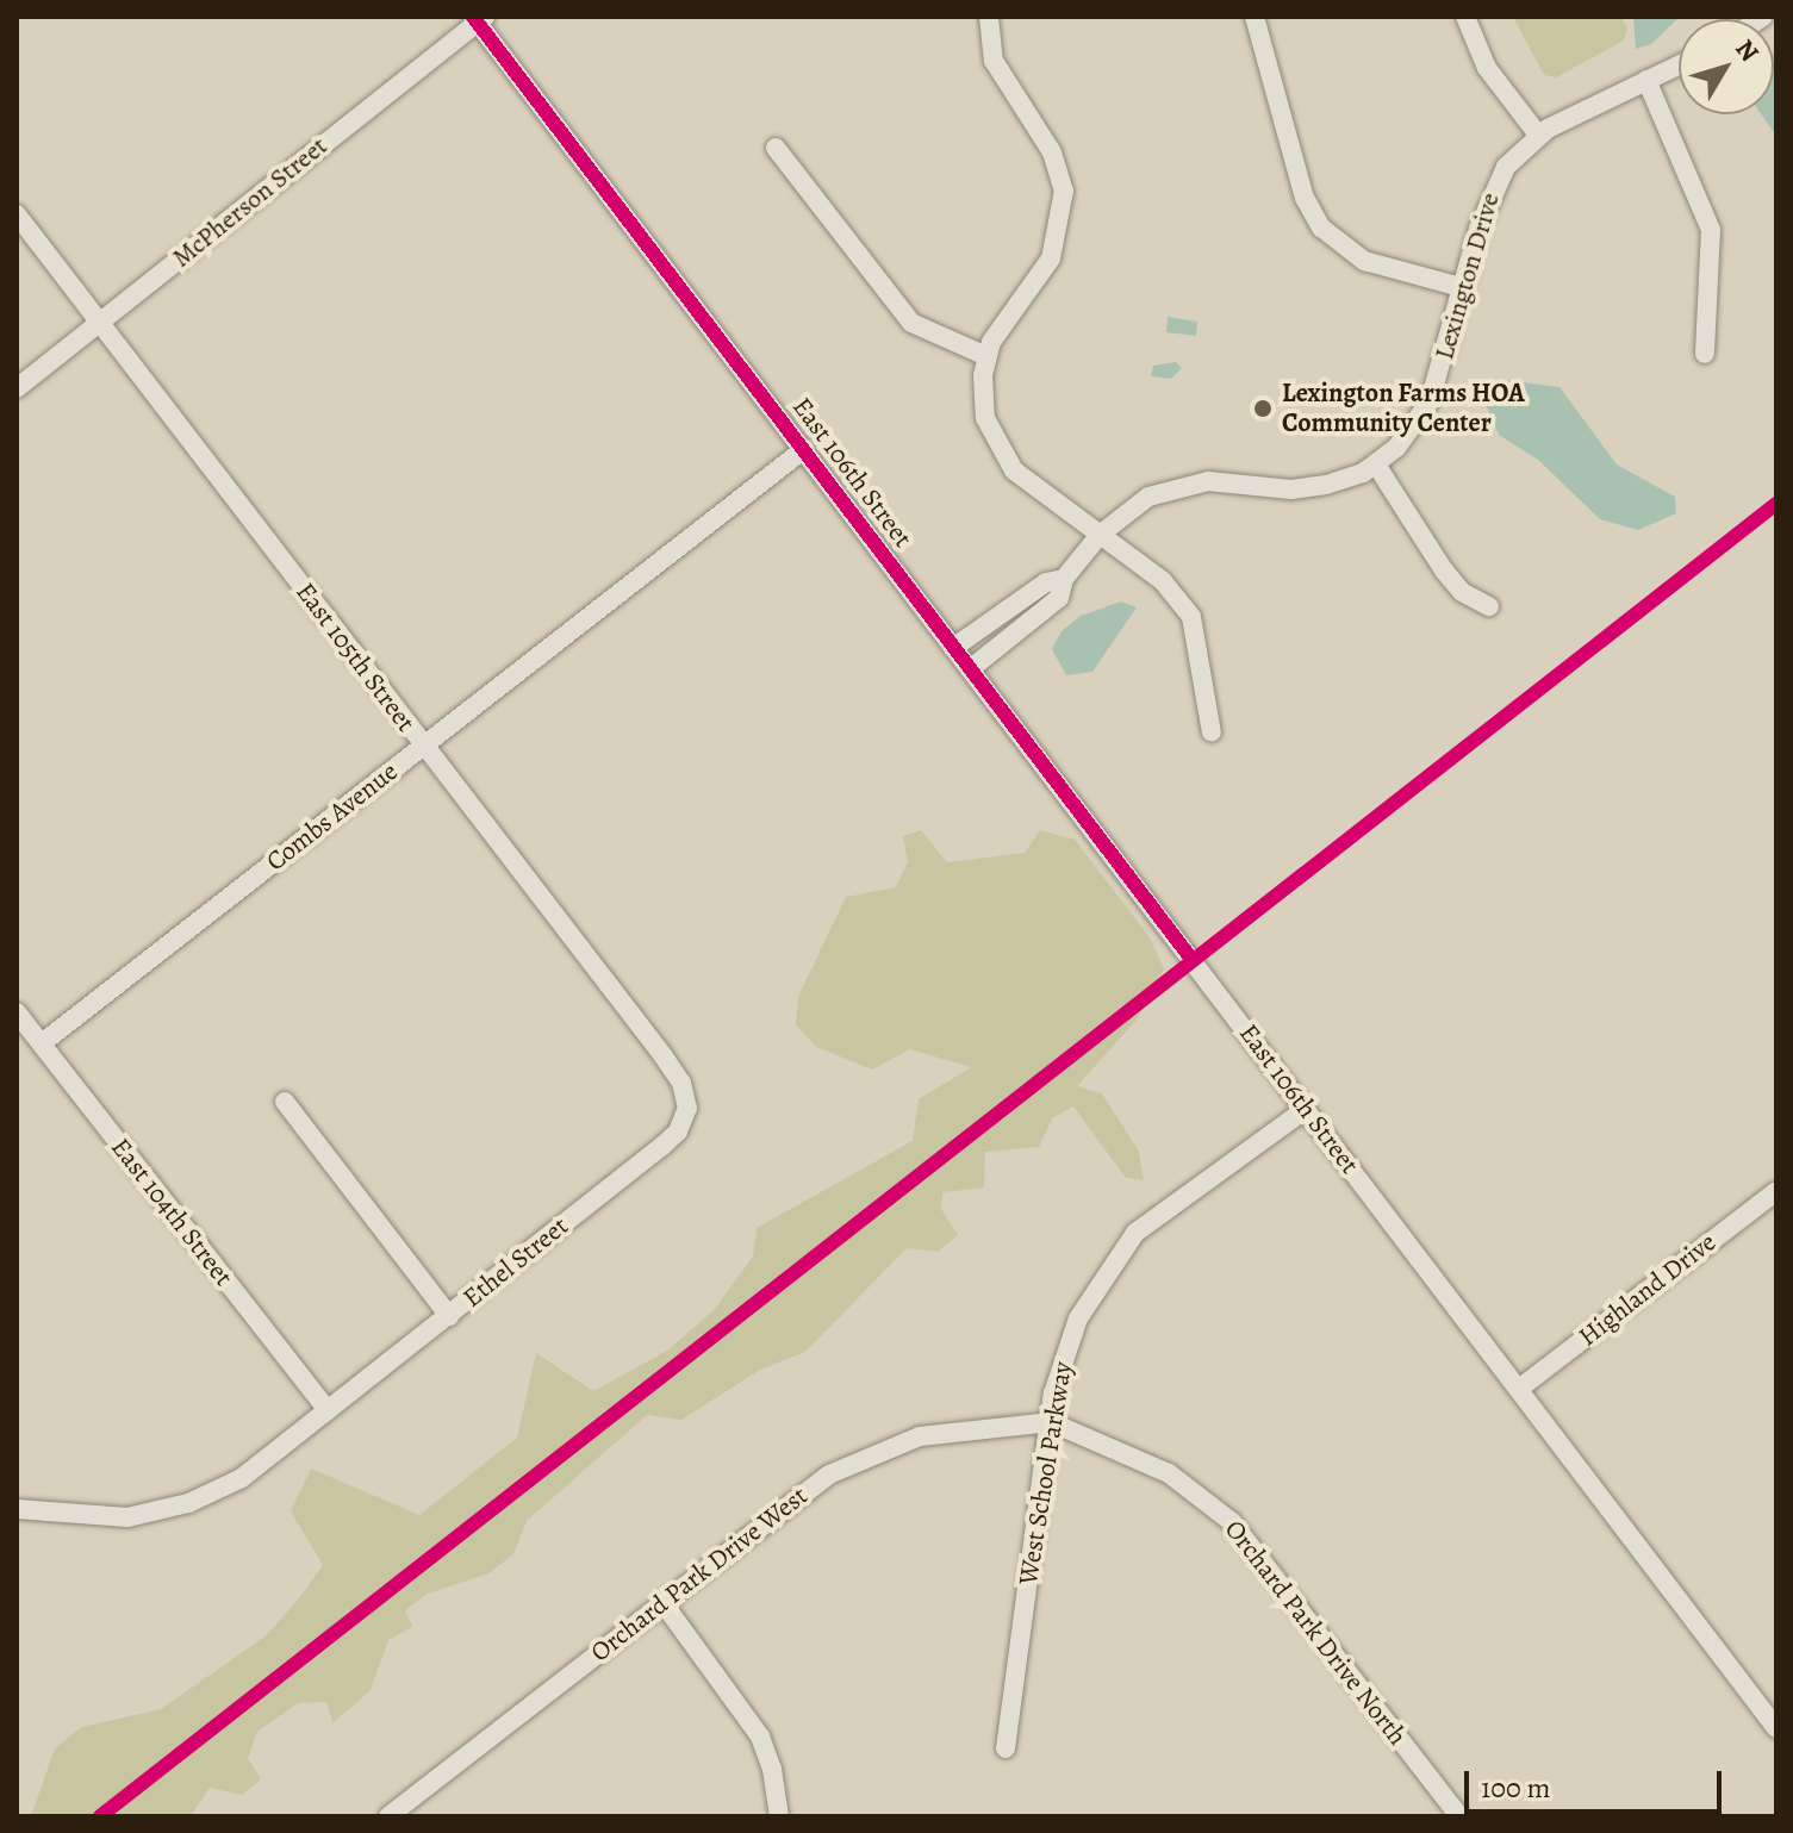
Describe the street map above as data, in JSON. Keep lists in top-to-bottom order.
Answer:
{
  "streets": {
    "street": [
      "McPherson Street",
      "Lexington Drive",
      "East 106th Street",
      "East 105th Street",
      "Combs Avenue",
      "East 104th Street",
      "Ethel Street",
      "Highland Drive",
      "West School Parkway",
      "Orchard Park Drive West",
      "Orchard Park Drive North"
    ]
  },
  "crossings": [
    ["McPherson Street", "East 106th Street"],
    ["McPherson Street", "East 105th Street"],
    ["Lexington Drive", "East 106th Street"],
    ["East 106th Street", "Combs Avenue"],
    ["East 106th Street", "Highland Drive"],
    ["East 106th Street", "West School Parkway"],
    ["East 105th Street", "Combs Avenue"],
    ["East 105th Street", "Ethel Street"],
    ["Combs Avenue", "East 104th Street"],
    ["East 104th Street", "Ethel Street"],
    ["West School Parkway", "Orchard Park Drive West"],
    ["West School Parkway", "Orchard Park Drive North"],
    ["Orchard Park Drive West", "Orchard Park Drive North"]
  ],
  "places": ["Lexington Farms HOA Community Center"],
  "scale_bar": "100 m",
  "north": "top right"
}
